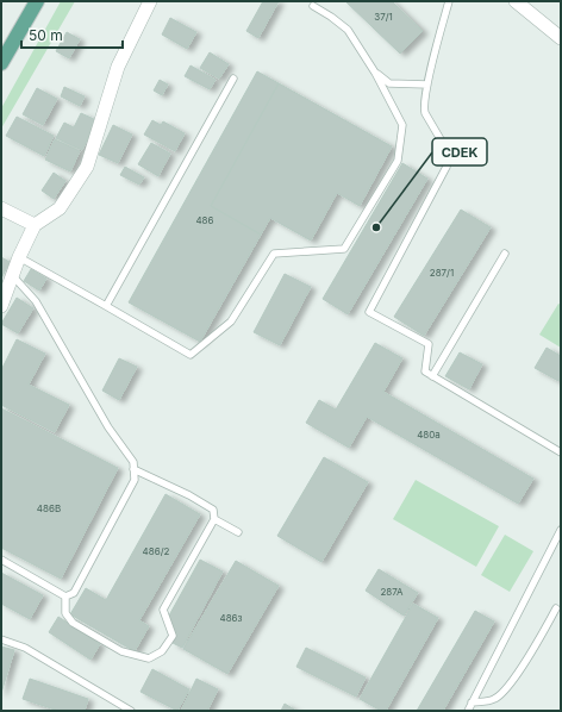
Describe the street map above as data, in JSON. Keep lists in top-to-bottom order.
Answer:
{
  "places": ["CDEK"],
  "house_numbers": [
    "37/1",
    "486",
    "287/1",
    "480а",
    "486В",
    "486/2",
    "287А",
    "486з"
  ],
  "scale_bar": "50 m"
}
